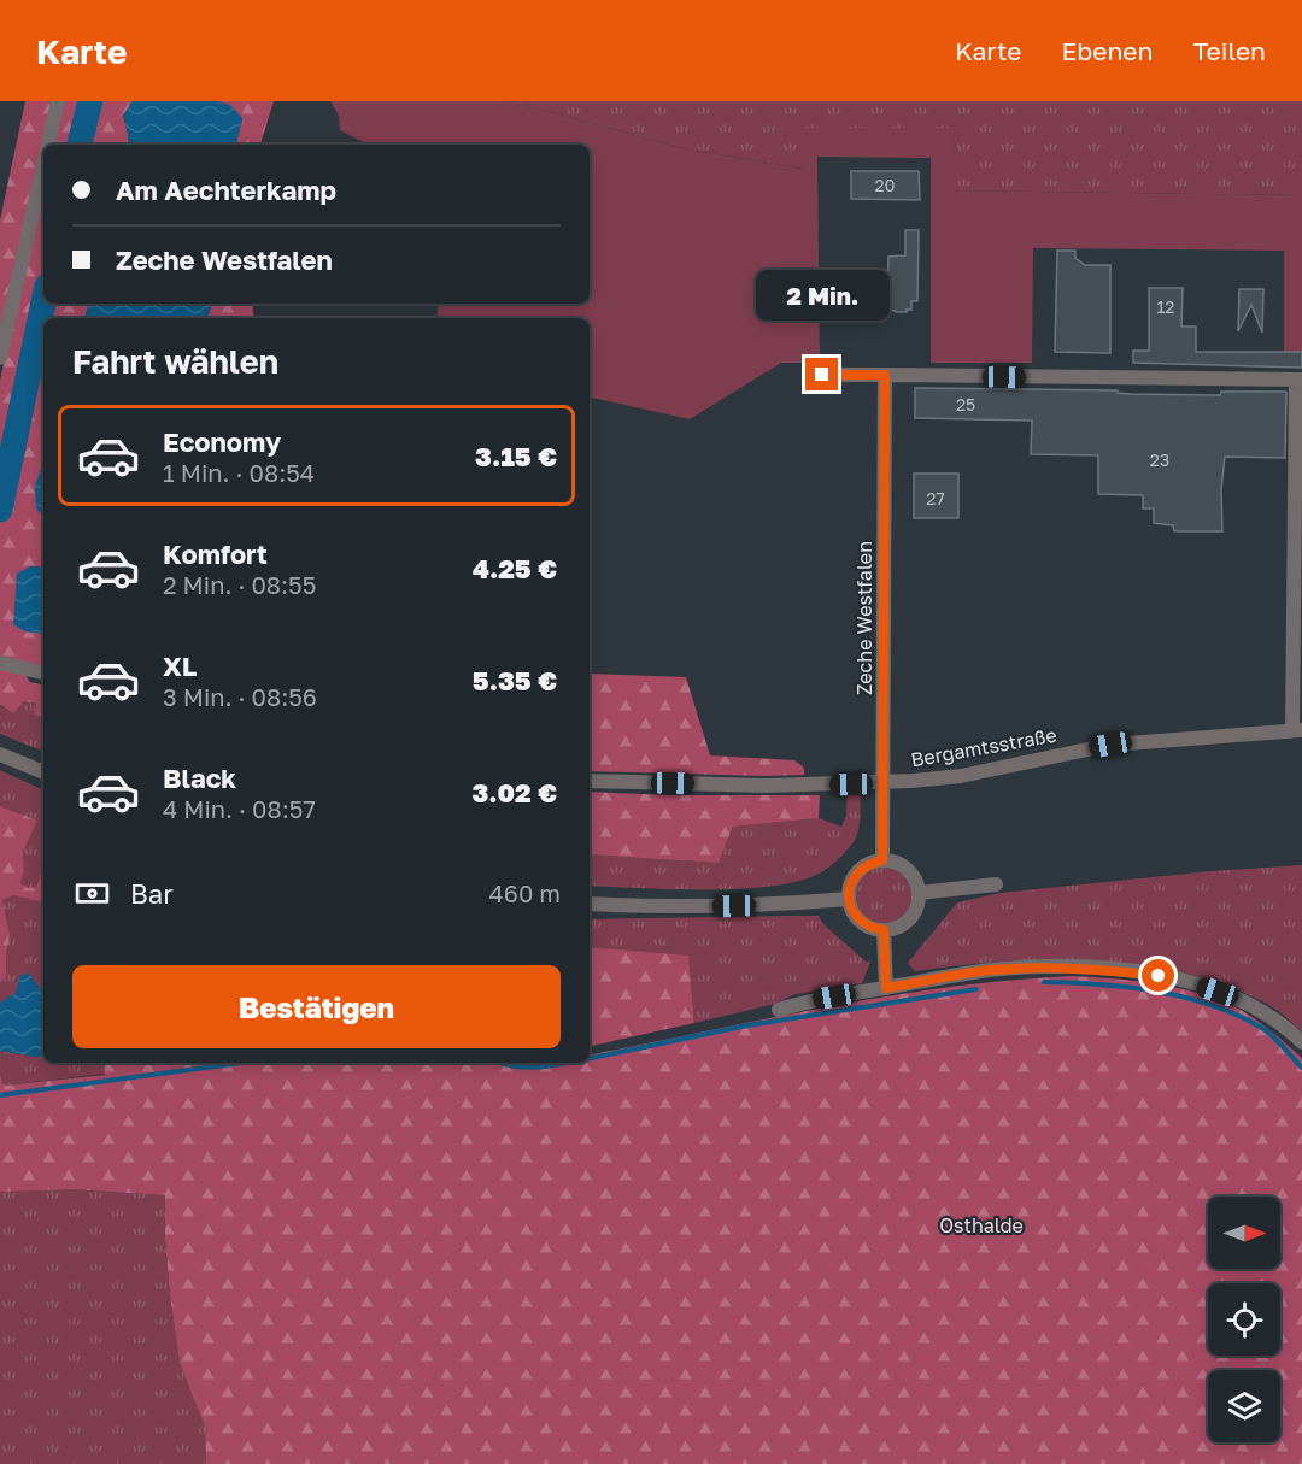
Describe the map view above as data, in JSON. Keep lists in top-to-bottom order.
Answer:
{
  "streets": {
    "street": ["Zeche Westfalen", "Bergamtsstraße"]
  },
  "crossings": [
    ["Zeche Westfalen", "Bergamtsstraße"]
  ],
  "parks": ["Osthalde"],
  "house_numbers": [
    "20",
    "12",
    "25",
    "23",
    "27"
  ],
  "north": "right",
  "page": {
    "header": "Karte",
    "nav": ["Karte", "Ebenen", "Teilen"],
    "banner": ["Am Aechterkamp", "Zeche Westfalen"],
    "bubble": "2 Min.",
    "heading": "Fahrt wählen",
    "list": [
      {
        "name": "Economy",
        "note": "1 Min. · 08:54",
        "value": "3.15 €"
      },
      {
        "name": "Komfort",
        "note": "2 Min. · 08:55",
        "value": "4.25 €"
      },
      {
        "name": "XL",
        "note": "3 Min. · 08:56",
        "value": "5.35 €"
      },
      {
        "name": "Black",
        "note": "4 Min. · 08:57",
        "value": "3.02 €"
      }
    ],
    "pay": ["Bar", "460 m"],
    "buttons": "Bestätigen"
  }
}
